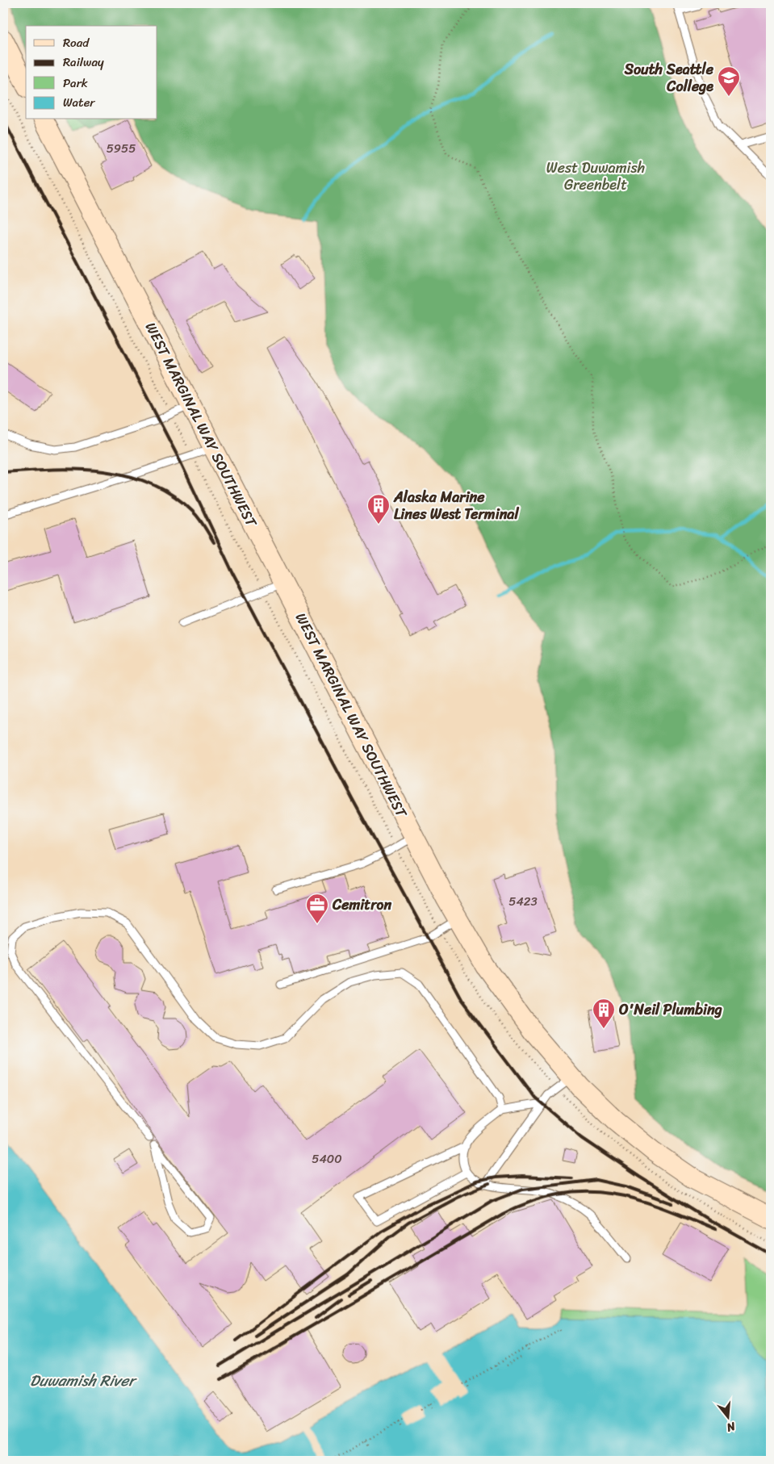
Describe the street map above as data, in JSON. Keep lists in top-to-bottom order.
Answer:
{
  "streets": {
    "main road": ["WEST MARGINAL WAY SOUTHWEST"]
  },
  "water": ["Duwamish River"],
  "parks": ["West Duwamish Greenbelt"],
  "places": {
    "school or university": ["South Seattle College"],
    "building": ["Alaska Marine Lines West Terminal", "O'Neil Plumbing"],
    "office": ["Cemitron"]
  },
  "house_numbers": ["5955", "5423", "5400"],
  "legend": [
    "Road",
    "Railway",
    "Park",
    "Water"
  ],
  "north": "bottom"
}
